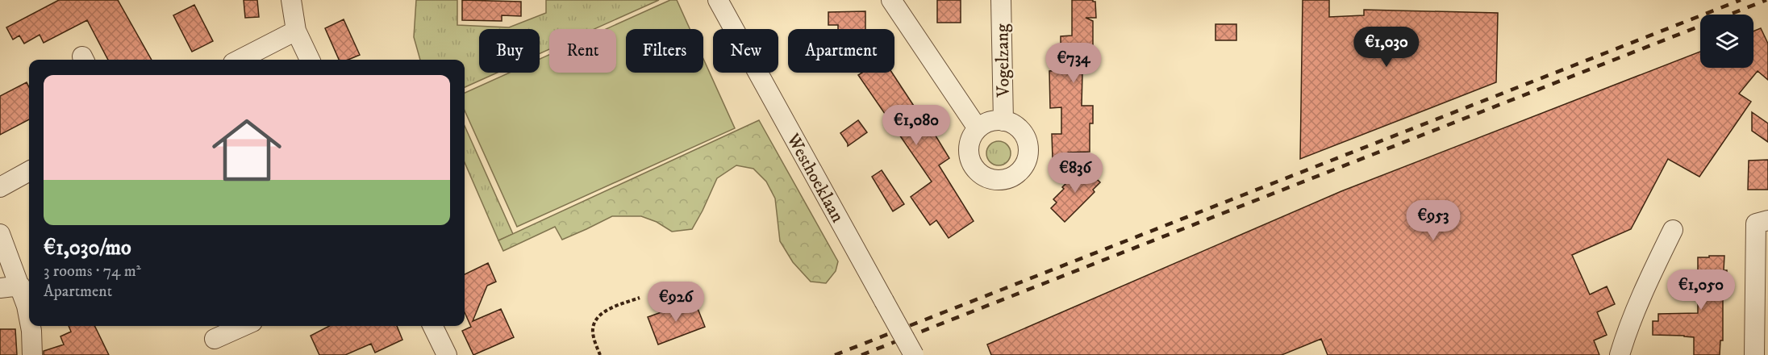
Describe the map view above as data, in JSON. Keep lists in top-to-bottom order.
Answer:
{
  "streets": {
    "street": ["Vogelzang", "Westhoeklaan"]
  },
  "page": {
    "price": [
      "€1,030",
      "€734",
      "€1,080",
      "€836",
      "€953",
      "€1,050",
      "€926"
    ],
    "chip": [
      "Buy",
      "Rent",
      "Filters",
      "New",
      "Apartment"
    ],
    "list": [
      {
        "name": "€1,030/mo",
        "note": "3 rooms · 74 m² · Apartment"
      }
    ]
  }
}
